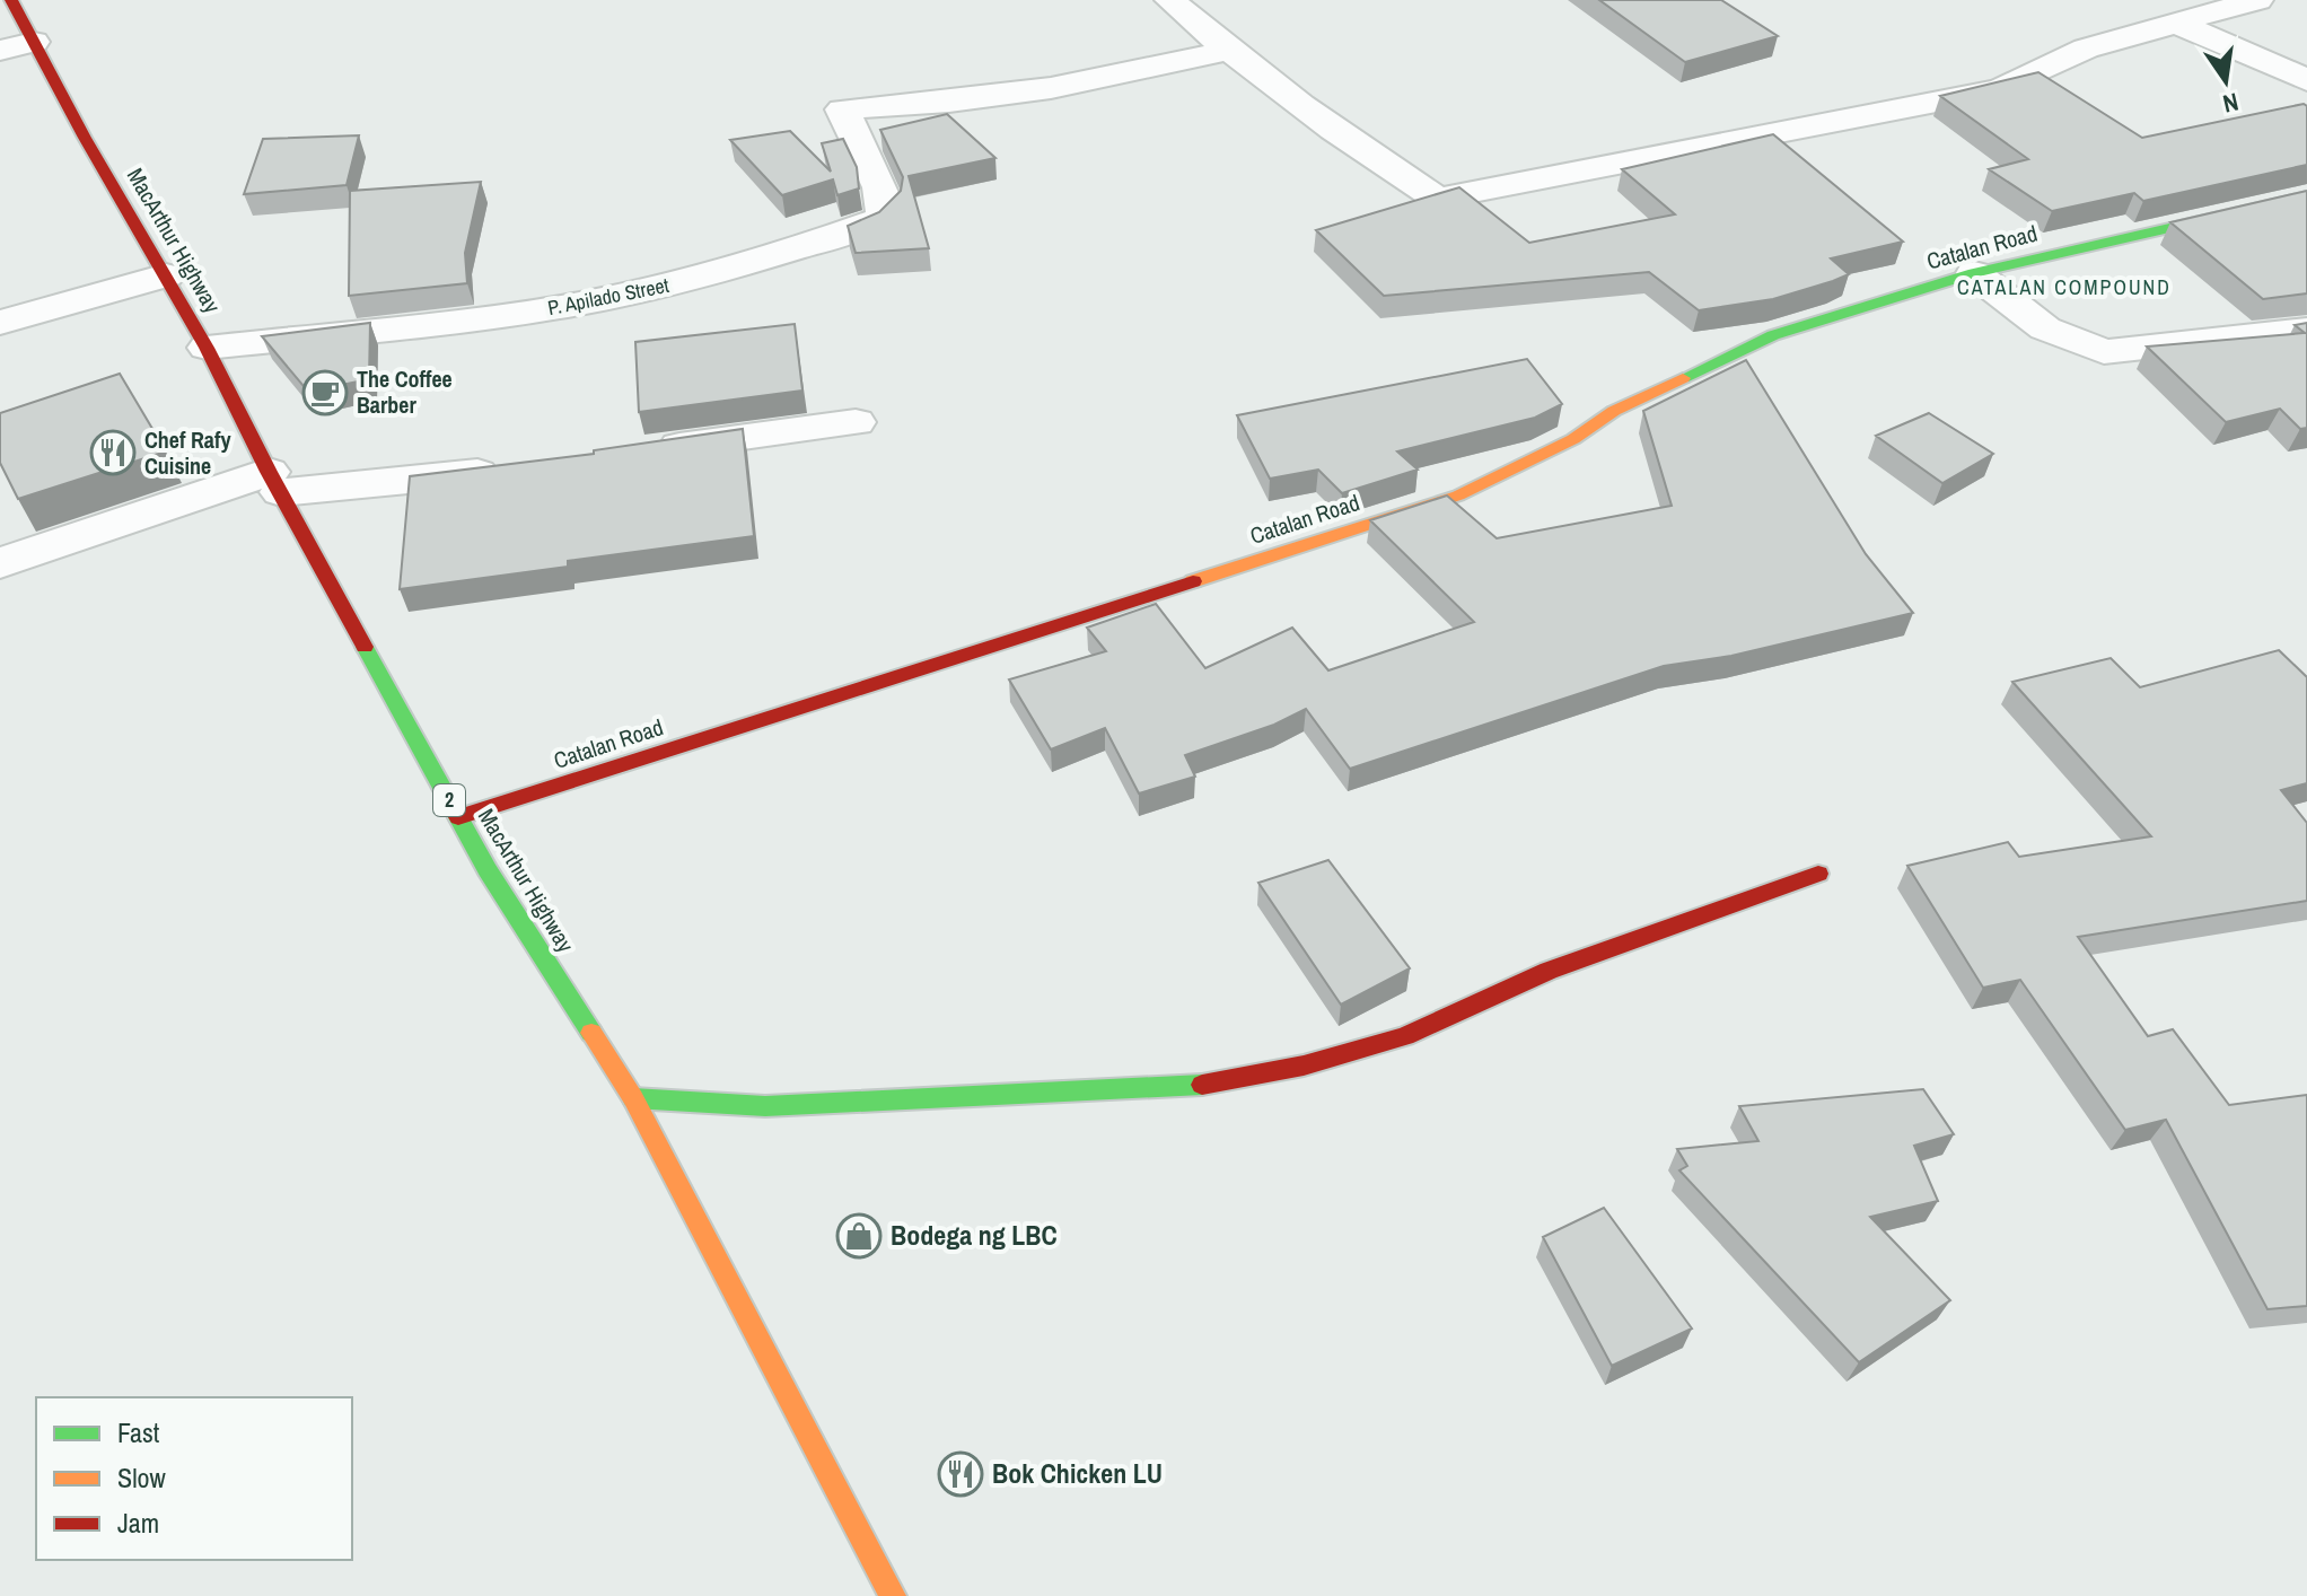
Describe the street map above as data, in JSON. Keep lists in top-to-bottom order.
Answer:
{
  "streets": {
    "street": [
      "MacArthur Highway",
      "Catalan Road",
      "P. Apilado Street",
      "2"
    ]
  },
  "crossings": [
    ["MacArthur Highway", "Catalan Road"],
    ["MacArthur Highway", "P. Apilado Street"]
  ],
  "districts": ["CATALAN COMPOUND"],
  "places": {
    "cafe": ["The Coffee Barber"],
    "restaurant": ["Chef Rafy Cuisine", "Bok Chicken LU"],
    "shop": ["Bodega ng LBC"]
  },
  "legend": ["Fast", "Slow", "Jam"],
  "north": "bottom"
}
